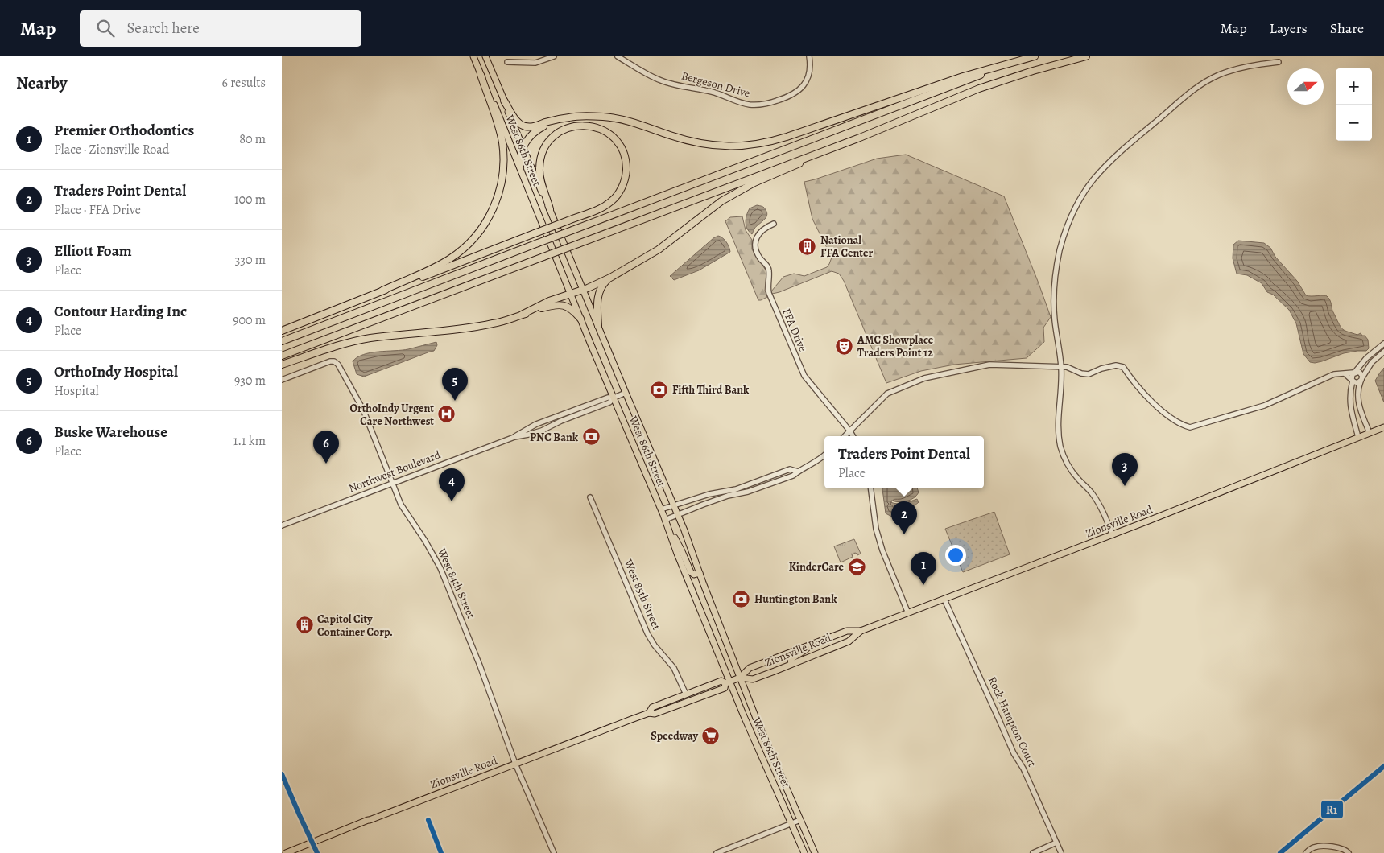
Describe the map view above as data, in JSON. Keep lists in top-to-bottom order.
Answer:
{
  "streets": {
    "main road": ["West 86th Street", "Zionsville Road"],
    "street": [
      "Bergeson Drive",
      "FFA Drive",
      "Northwest Boulevard",
      "West 84th Street",
      "West 85th Street",
      "Rock Hampton Court"
    ]
  },
  "crossings": [
    ["West 86th Street", "Northwest Boulevard"],
    ["West 86th Street", "Zionsville Road"],
    ["Northwest Boulevard", "West 84th Street"],
    ["Zionsville Road", "West 84th Street"],
    ["Zionsville Road", "West 85th Street"],
    ["Zionsville Road", "Rock Hampton Court"]
  ],
  "places": {
    "building": ["National FFA Center", "Capitol City Container Corp."],
    "theatre": ["AMC Showplace Traders Point 12"],
    "bank": ["Fifth Third Bank", "PNC Bank", "Huntington Bank"],
    "hospital": ["OrthoIndy Urgent Care Northwest"],
    "school or university": ["KinderCare"],
    "supermarket": ["Speedway"]
  },
  "lines": ["transit line R1"],
  "north": "right",
  "page": {
    "header": "Map",
    "search": "Search here",
    "nav": ["Map", "Layers", "Share"],
    "heading": ["Nearby", "6 results"],
    "map_buttons": ["+", "−"],
    "list": [
      {
        "mark": "1",
        "name": "Premier Orthodontics",
        "note": "Place · Zionsville Road",
        "value": "80 m"
      },
      {
        "mark": "2",
        "name": "Traders Point Dental",
        "note": "Place · FFA Drive",
        "value": "100 m"
      },
      {
        "mark": "3",
        "name": "Elliott Foam",
        "note": "Place",
        "value": "330 m"
      },
      {
        "mark": "4",
        "name": "Contour Harding Inc",
        "note": "Place",
        "value": "900 m"
      },
      {
        "mark": "5",
        "name": "OrthoIndy Hospital",
        "note": "Hospital",
        "value": "930 m"
      },
      {
        "mark": "6",
        "name": "Buske Warehouse",
        "note": "Place",
        "value": "1.1 km"
      }
    ],
    "pins": [
      "5",
      "6",
      "3",
      "4",
      "2",
      "1"
    ],
    "popup": ["Traders Point Dental", "Place"]
  }
}
